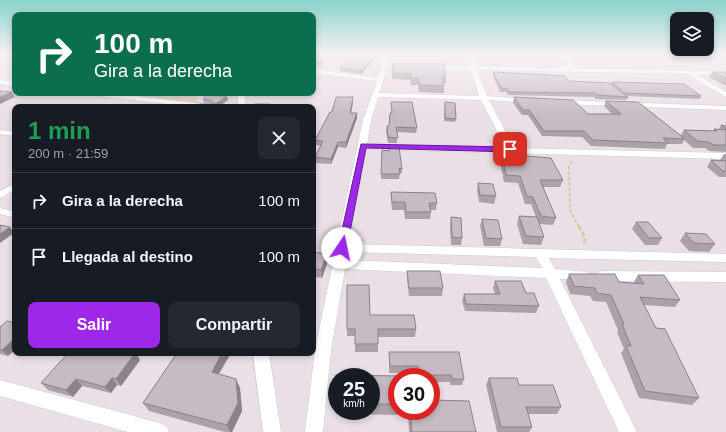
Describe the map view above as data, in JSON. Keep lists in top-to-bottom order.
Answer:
{
  "page": {
    "turn": ["100 m", "Gira a la derecha"],
    "heading": ["1 min", "200 m · 21:59"],
    "list": [
      {
        "name": "Gira a la derecha",
        "value": "100 m"
      },
      {
        "name": "Llegada al destino",
        "value": "100 m"
      }
    ],
    "buttons": ["Salir", "Compartir"],
    "speed": "25 km/h",
    "limit": "30"
  }
}
